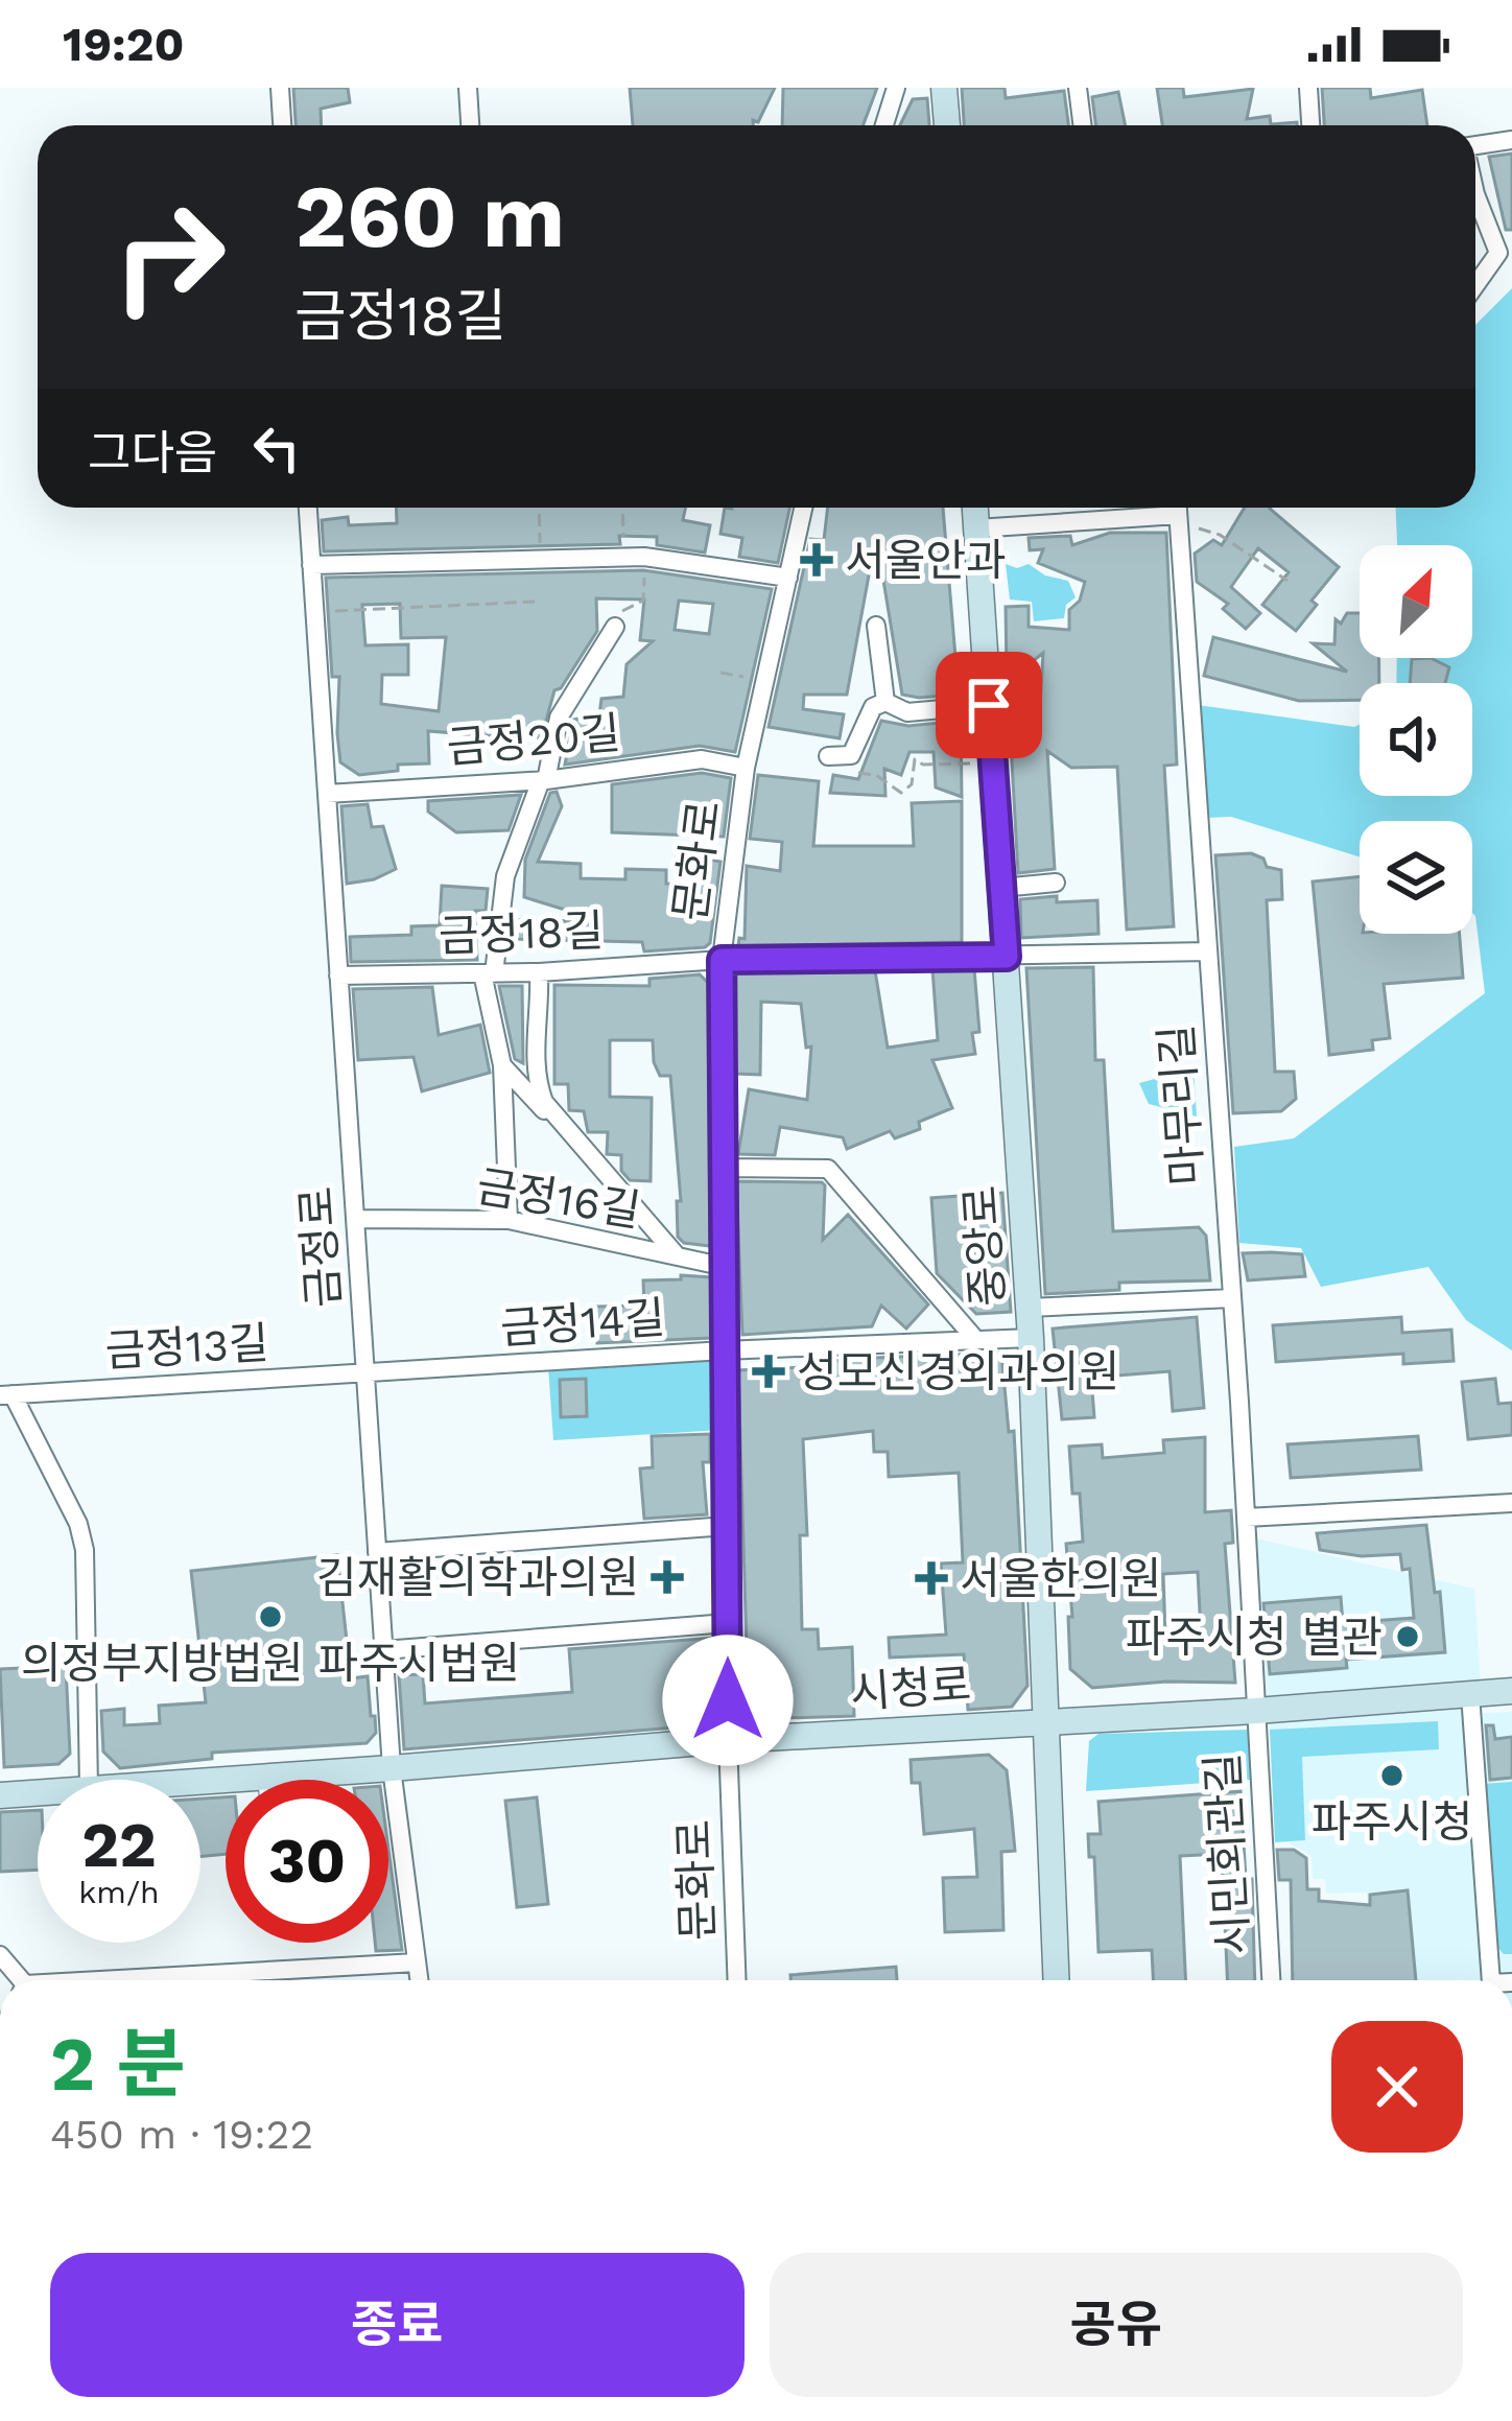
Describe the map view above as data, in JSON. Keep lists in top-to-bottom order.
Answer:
{
  "streets": {
    "main road": ["중앙로", "시청로"],
    "street": [
      "금정20길",
      "문화로",
      "금정18길",
      "마무리길",
      "금정16길",
      "금정로",
      "금정14길",
      "금정13길",
      "시민회관길"
    ]
  },
  "crossings": [
    ["금정20길", "문화로"],
    ["금정20길", "금정로"],
    ["문화로", "금정18길"],
    ["문화로", "금정16길"],
    ["문화로", "금정14길"],
    ["문화로", "시청로"],
    ["금정18길", "마무리길"],
    ["금정18길", "금정16길"],
    ["금정18길", "중앙로"],
    ["금정18길", "금정로"],
    ["마무리길", "시청로"],
    ["마무리길", "시민회관길"],
    ["금정16길", "금정로"],
    ["중앙로", "금정14길"],
    ["중앙로", "시청로"],
    ["금정로", "금정14길"],
    ["금정로", "금정13길"],
    ["금정로", "시청로"],
    ["금정14길", "금정13길"],
    ["시청로", "시민회관길"]
  ],
  "places": {
    "health": [
      "서울안과",
      "성모신경외과의원",
      "김재활의학과의원",
      "서울한의원"
    ],
    "other": ["의정부지방법원 파주시법원", "파주시청 별관", "파주시청"]
  },
  "north": "top right",
  "page": {
    "status": "19:20",
    "turn": ["260 m", "금정18길"],
    "then": "그다음",
    "speed": "22 km/h",
    "limit": "30",
    "heading": ["2 분", "450 m · 19:22"],
    "buttons": ["종료", "공유"]
  }
}
